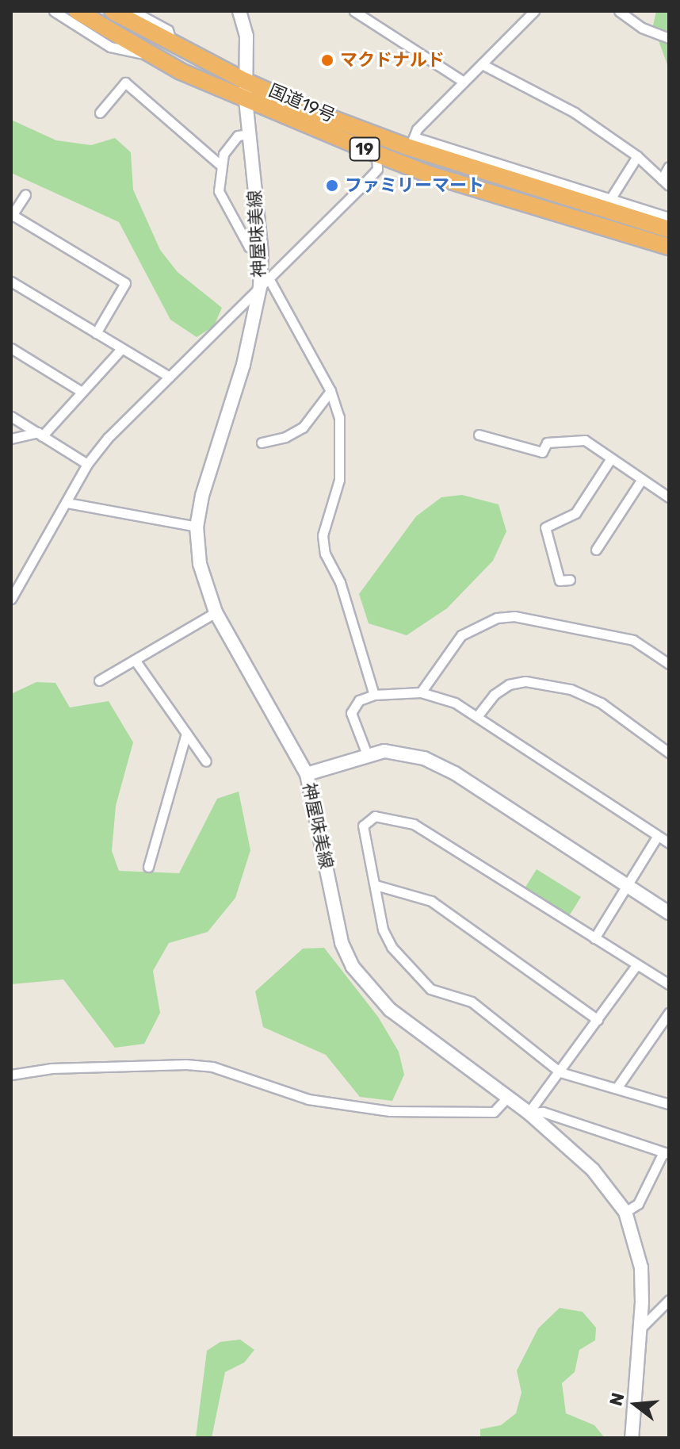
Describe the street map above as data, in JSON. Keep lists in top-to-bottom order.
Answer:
{
  "streets": {
    "highway": ["国道19号", "19"],
    "main road": ["神屋味美線"]
  },
  "crossings": [
    ["国道19号", "神屋味美線"]
  ],
  "places": ["マクドナルド", "ファミリーマート"],
  "north": "left"
}
